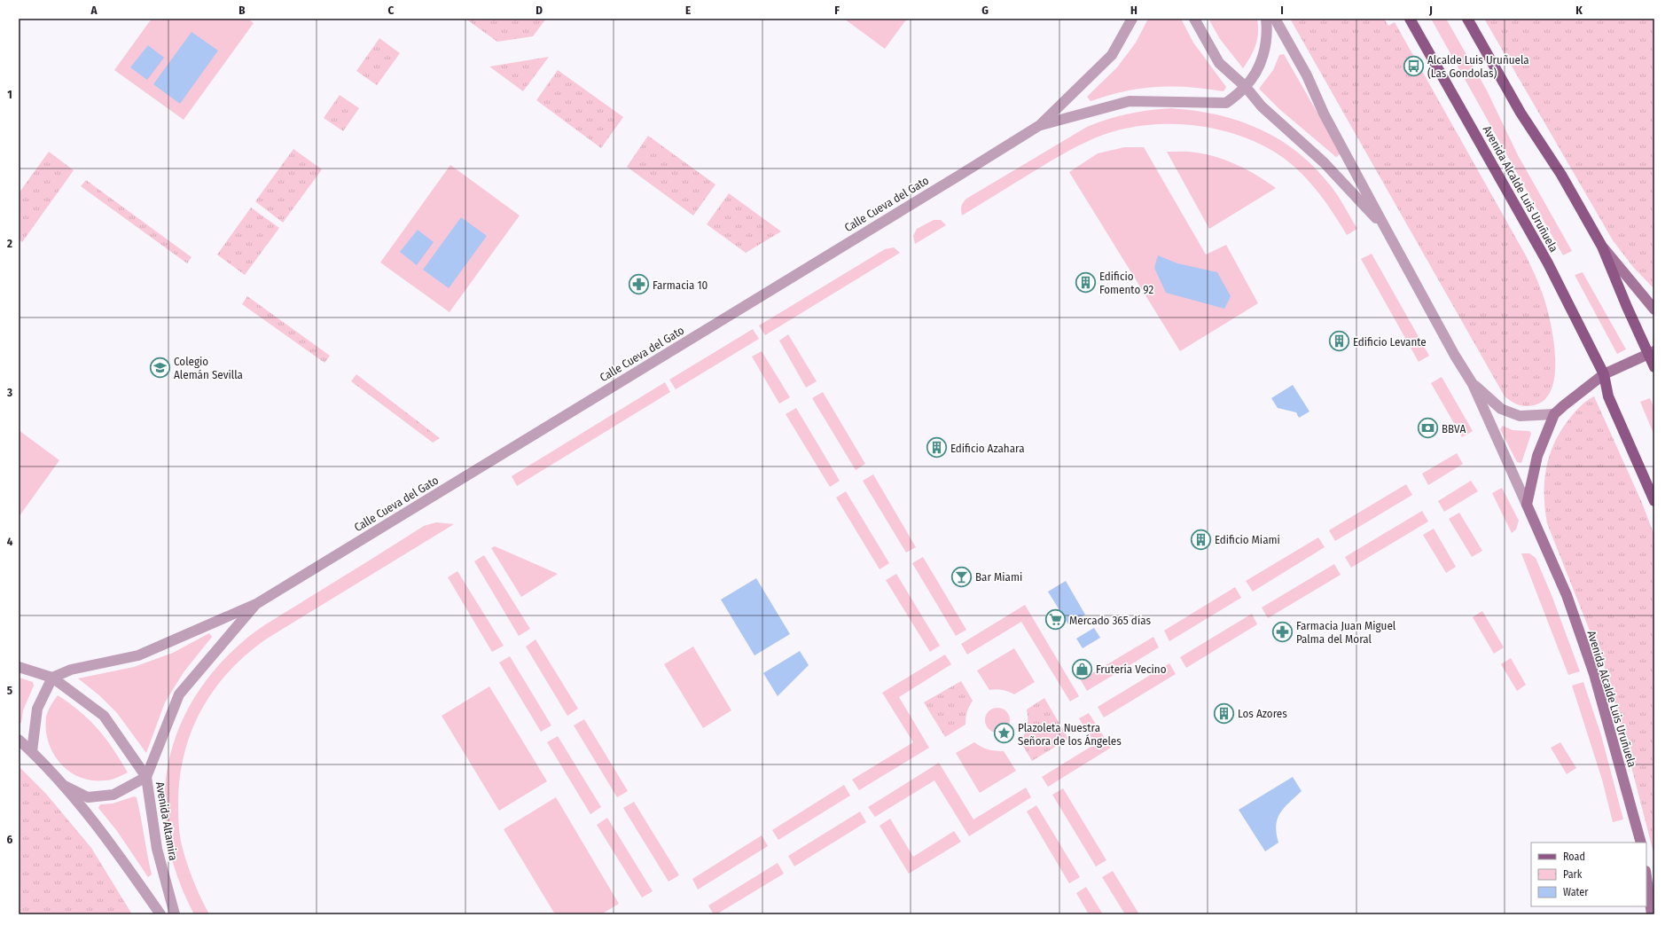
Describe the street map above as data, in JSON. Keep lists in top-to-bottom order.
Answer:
{
  "streets": {
    "main road": ["Avenida Alcalde Luis Uruñuela"],
    "street": ["Calle Cueva del Gato", "Avenida Altamira"]
  },
  "places": {
    "bus stop": ["Alcalde Luis Uruñuela (Las Gondolas)"],
    "building": [
      "Edificio Fomento 92",
      "Edificio Levante",
      "Edificio Azahara",
      "Edificio Miami",
      "Los Azores"
    ],
    "pharmacy": ["Farmacia 10", "Farmacia Juan Miguel Palma del Moral"],
    "school or university": ["Colegio Alemán Sevilla"],
    "bank": ["BBVA"],
    "bar": ["Bar Miami"],
    "supermarket": ["Mercado 365 días"],
    "shop": ["Frutería Vecino"],
    "place": ["Plazoleta Nuestra Señora de los Ángeles"]
  },
  "legend": ["Road", "Park", "Water"],
  "grid": {
    "columns": [
      "A",
      "B",
      "C",
      "D",
      "E",
      "F",
      "G",
      "H",
      "I",
      "J",
      "K"
    ],
    "rows": [
      "1",
      "2",
      "3",
      "4",
      "5",
      "6"
    ]
  }
}
